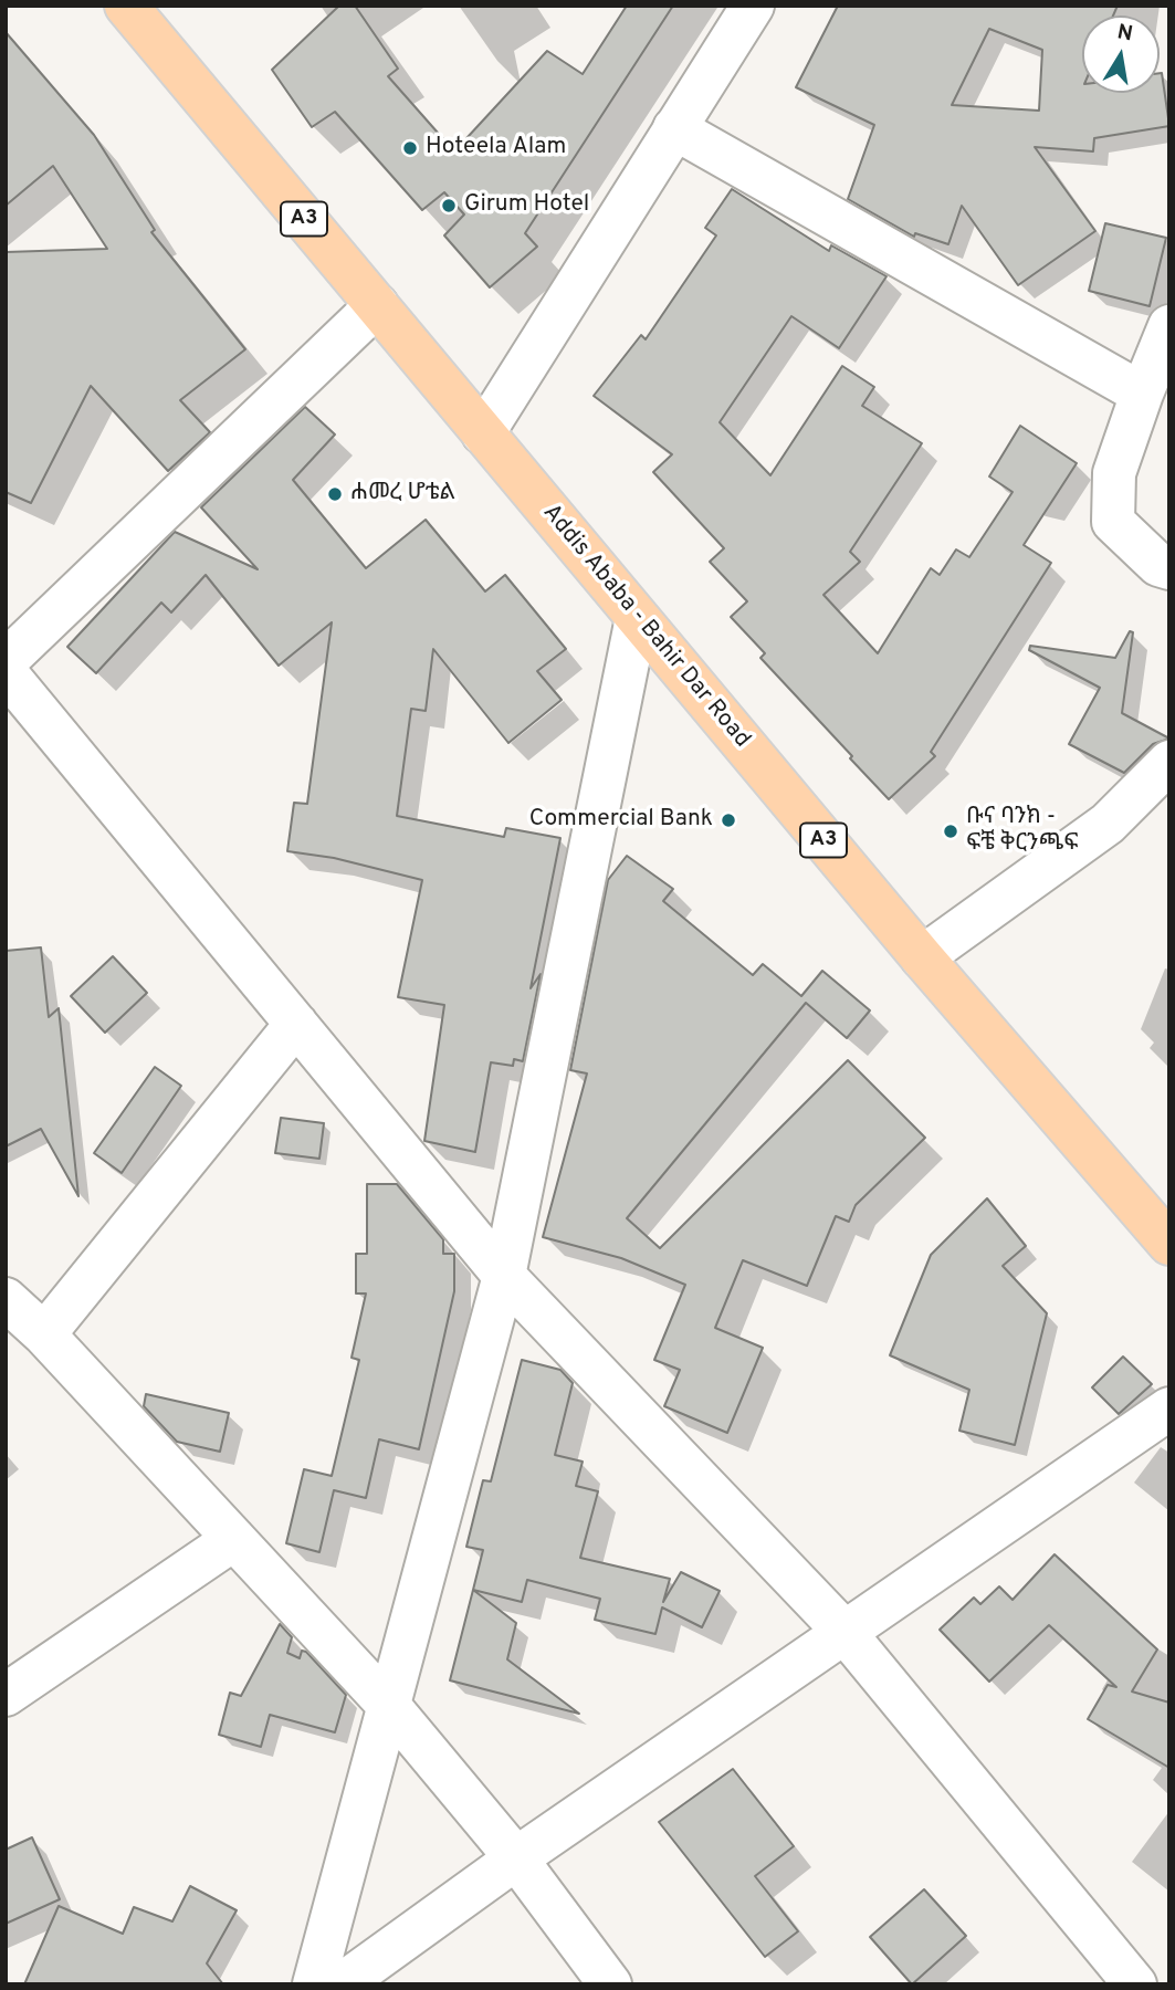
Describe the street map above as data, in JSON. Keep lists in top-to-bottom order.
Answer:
{
  "streets": {
    "highway": ["A3", "Addis Ababa - Bahir Dar Road"]
  },
  "places": [
    "Hoteela Alam",
    "Girum Hotel",
    "ሐመረ ሆቴል",
    "Commercial Bank",
    "ቡና ባንክ - ፍቼ ቅርንጫፍ"
  ],
  "north": "top"
}
